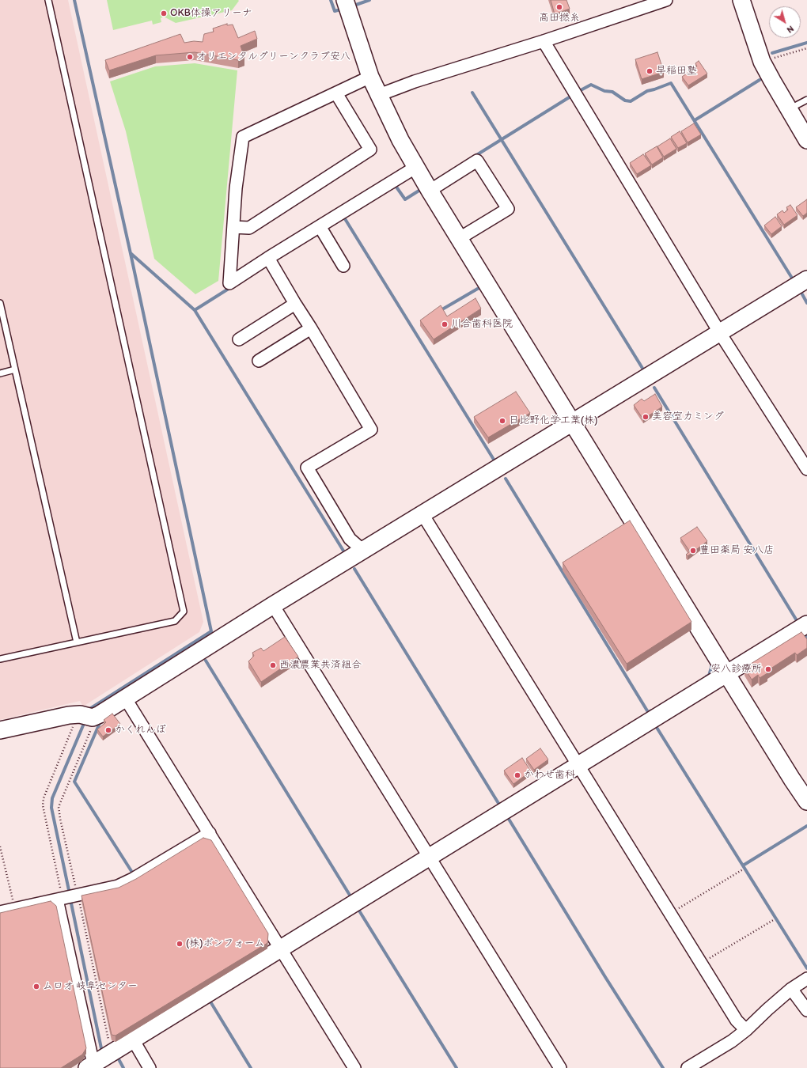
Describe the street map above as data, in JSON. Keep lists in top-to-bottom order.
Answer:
{
  "places": [
    "高田撚糸",
    "OKB体操アリーナ",
    "オリエンタルグリーンクラブ安八",
    "早稲田塾",
    "川合歯科医院",
    "美容室カミング",
    "日比野化学工業(株)",
    "豊田薬局 安八店",
    "西濃農業共済組合",
    "安八診療所",
    "かくれんぼ",
    "かわせ歯科",
    "(株)ボンフォーム",
    "ムロオ 岐阜センター"
  ],
  "north": "bottom right"
}
